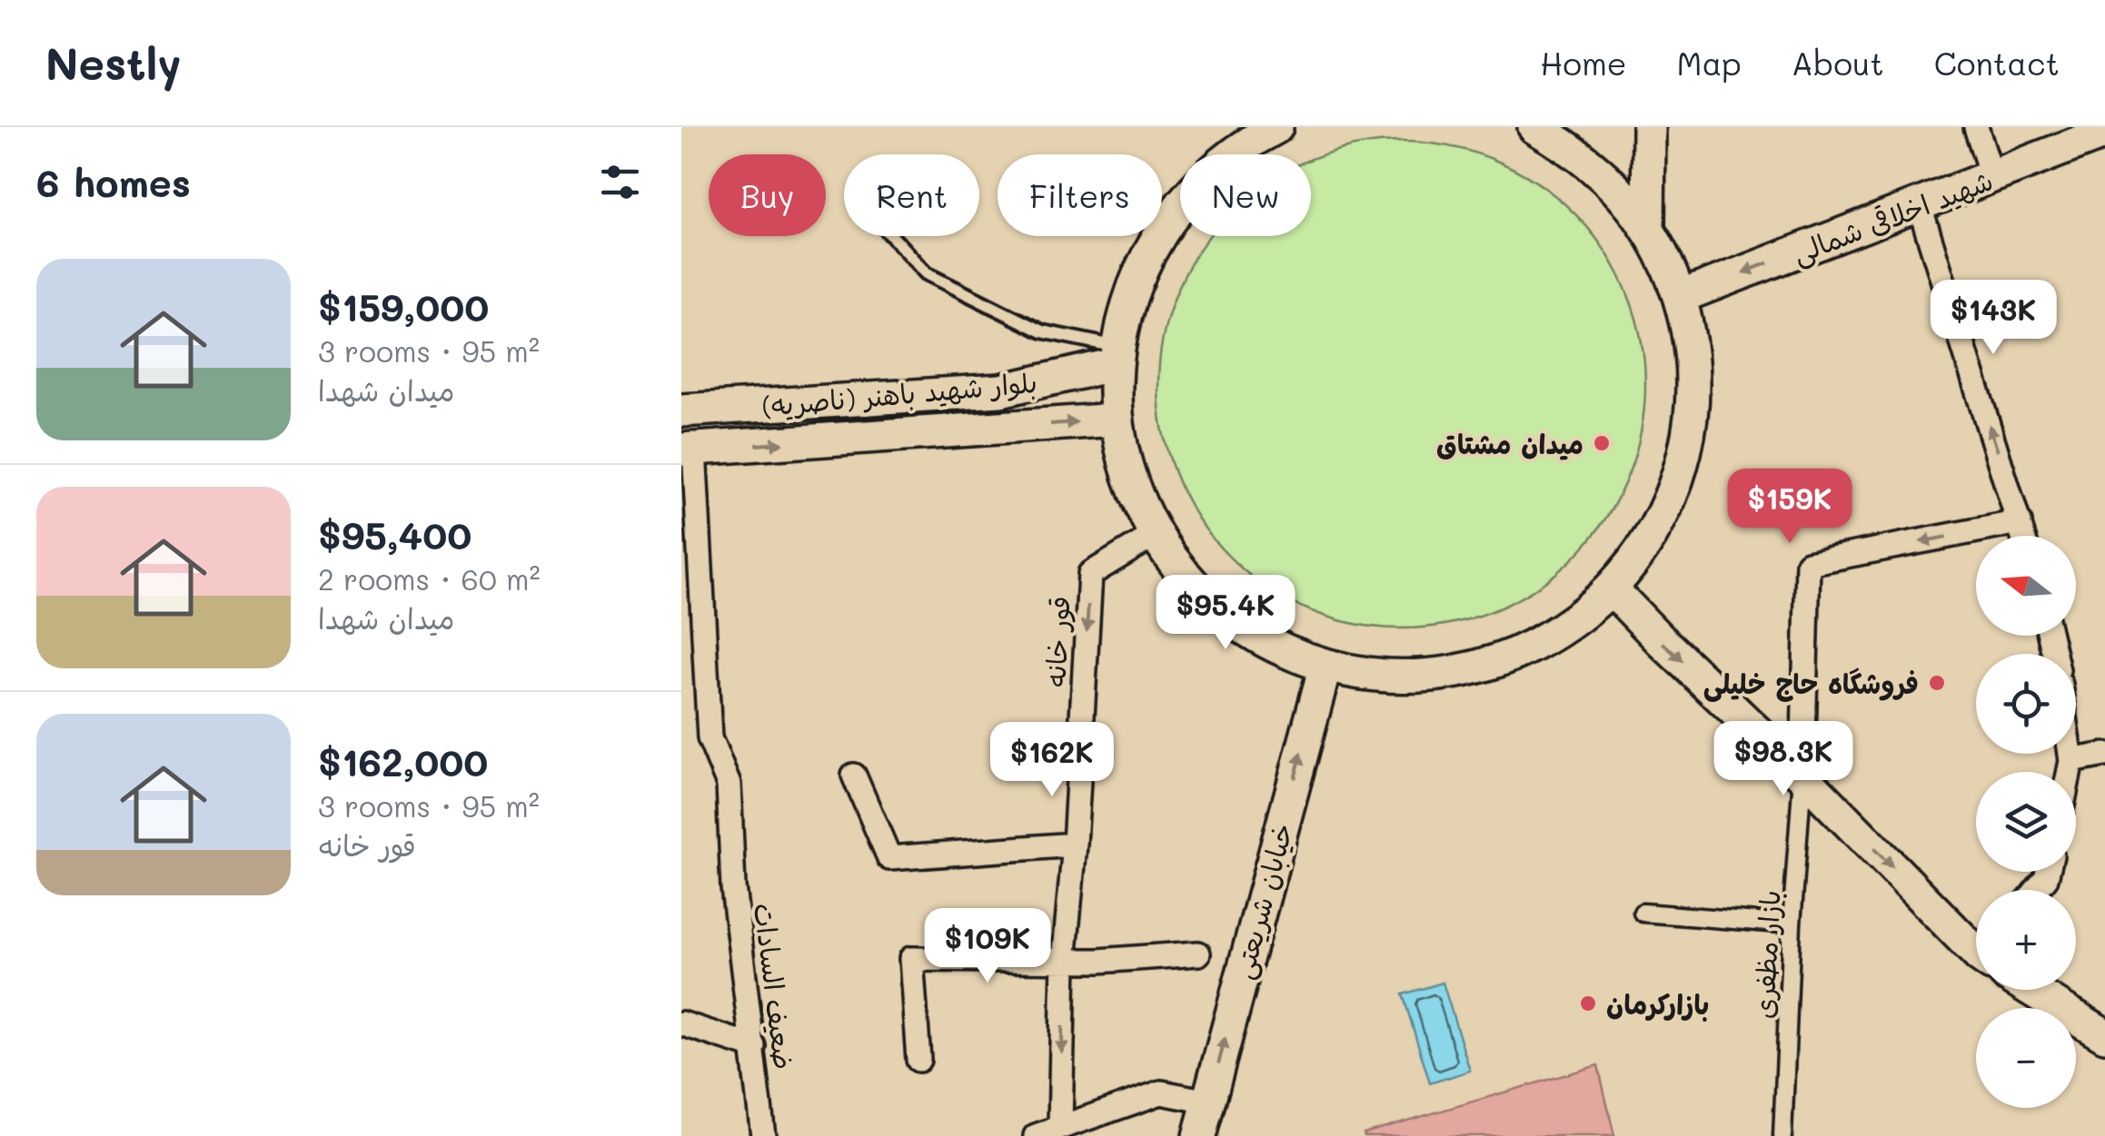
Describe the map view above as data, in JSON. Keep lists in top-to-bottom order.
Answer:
{
  "streets": {
    "main road": ["شهید اخلاقی شمالی", "بلوار شهید باهنر (ناصریه)", "خیابان شریعتی"],
    "street": ["قور خانه", "بازار مظفری", "ضعیف السادات"]
  },
  "crossings": [
    ["بلوار شهید باهنر (ناصریه)", "ضعیف السادات"]
  ],
  "one_way": ["شهید اخلاقی شمالی", "قور خانه", "خیابان شریعتی"],
  "places": ["ميدان مشتاق", "فروشگاه حاج خلیلی", "بازارکرمان"],
  "north": "left",
  "page": {
    "header": "Nestly",
    "nav": [
      "Home",
      "Map",
      "About",
      "Contact"
    ],
    "heading": "6 homes",
    "chip": [
      "Buy",
      "Rent",
      "Filters",
      "New"
    ],
    "list": [
      {
        "name": "$159,000",
        "note": "3 rooms · 95 m² · میدان شهدا"
      },
      {
        "name": "$95,400",
        "note": "2 rooms · 60 m² · میدان شهدا"
      },
      {
        "name": "$162,000",
        "note": "3 rooms · 95 m² · قور خانه"
      }
    ],
    "price": [
      "$143K",
      "$159K",
      "$95.4K",
      "$98.3K",
      "$162K",
      "$109K"
    ],
    "map_buttons": ["+", "−"]
  }
}
